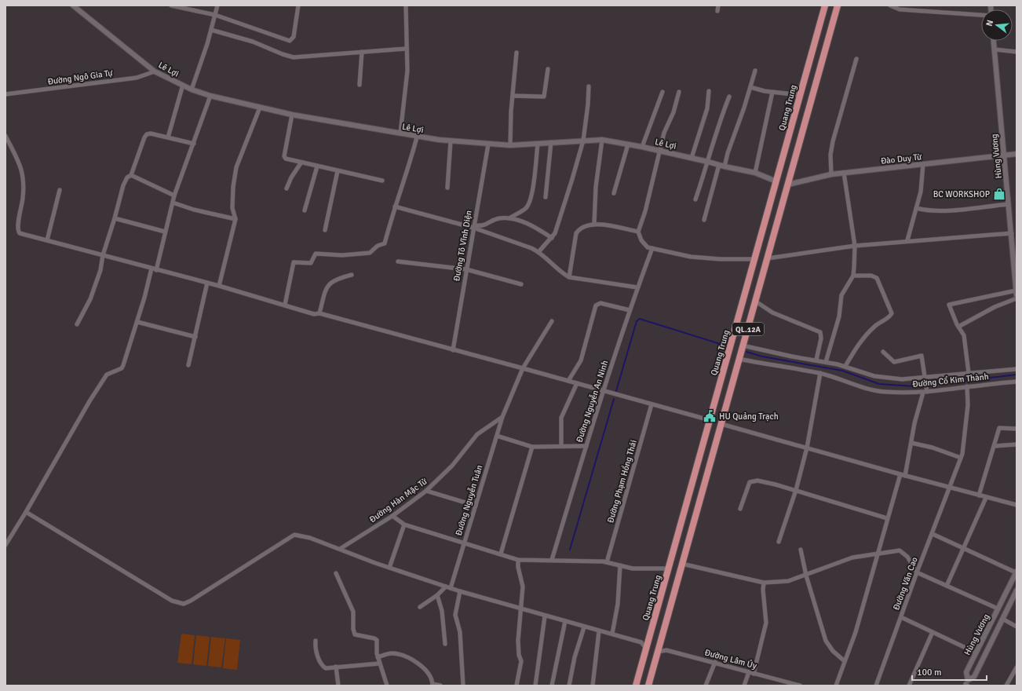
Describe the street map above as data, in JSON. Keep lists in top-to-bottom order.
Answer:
{
  "streets": {
    "highway": ["Quang Trung", "QL.12A"],
    "street": [
      "Lê Lợi",
      "Đường Ngô Gia Tự",
      "Hùng Vương",
      "Đào Duy Từ",
      "Đường Tô Vĩnh Diện",
      "Đường Cổ Kim Thành",
      "Đường Nguyễn An Ninh",
      "Đường Phạm Hồng Thái",
      "Đường Hàn Mặc Tử",
      "Đường Nguyễn Tuân",
      "Đường Văn Cao",
      "Đường Lâm Úy"
    ]
  },
  "crossings": [
    ["Lê Lợi", "Đường Ngô Gia Tự"],
    ["Lê Lợi", "Quang Trung"],
    ["Lê Lợi", "Đường Tô Vĩnh Diện"],
    ["Hùng Vương", "Đào Duy Từ"],
    ["Đào Duy Từ", "QL.12A"],
    ["QL.12A", "Đường Cổ Kim Thành"],
    ["QL.12A", "Đường Lâm Úy"],
    ["Đường Cổ Kim Thành", "Đường Văn Cao"],
    ["Đường Hàn Mặc Tử", "Đường Nguyễn Tuân"]
  ],
  "places": {
    "shop": ["BC WORKSHOP"],
    "public building": ["HU Quảng Trạch"]
  },
  "scale_bar": "100 m",
  "north": "left"
}
